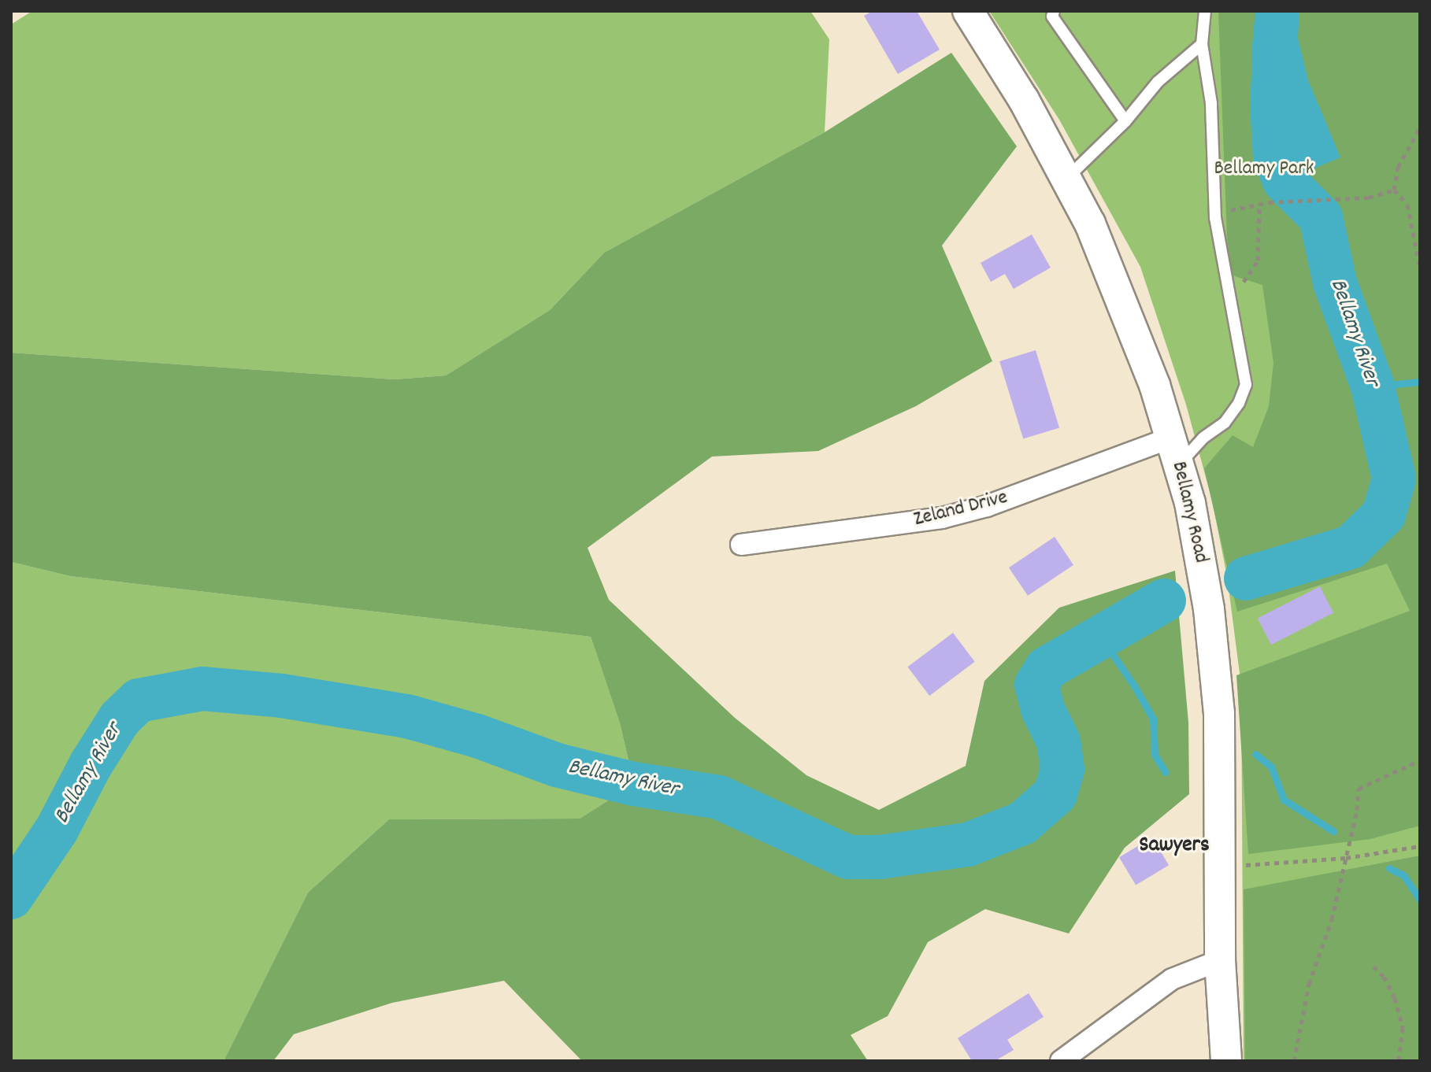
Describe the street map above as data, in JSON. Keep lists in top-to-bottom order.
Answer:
{
  "streets": {
    "street": ["Zeland Drive", "Bellamy Road"]
  },
  "crossings": [
    ["Zeland Drive", "Bellamy Road"]
  ],
  "districts": ["Sawyers"],
  "water": ["Bellamy River"],
  "parks": ["Bellamy Park"]
}
